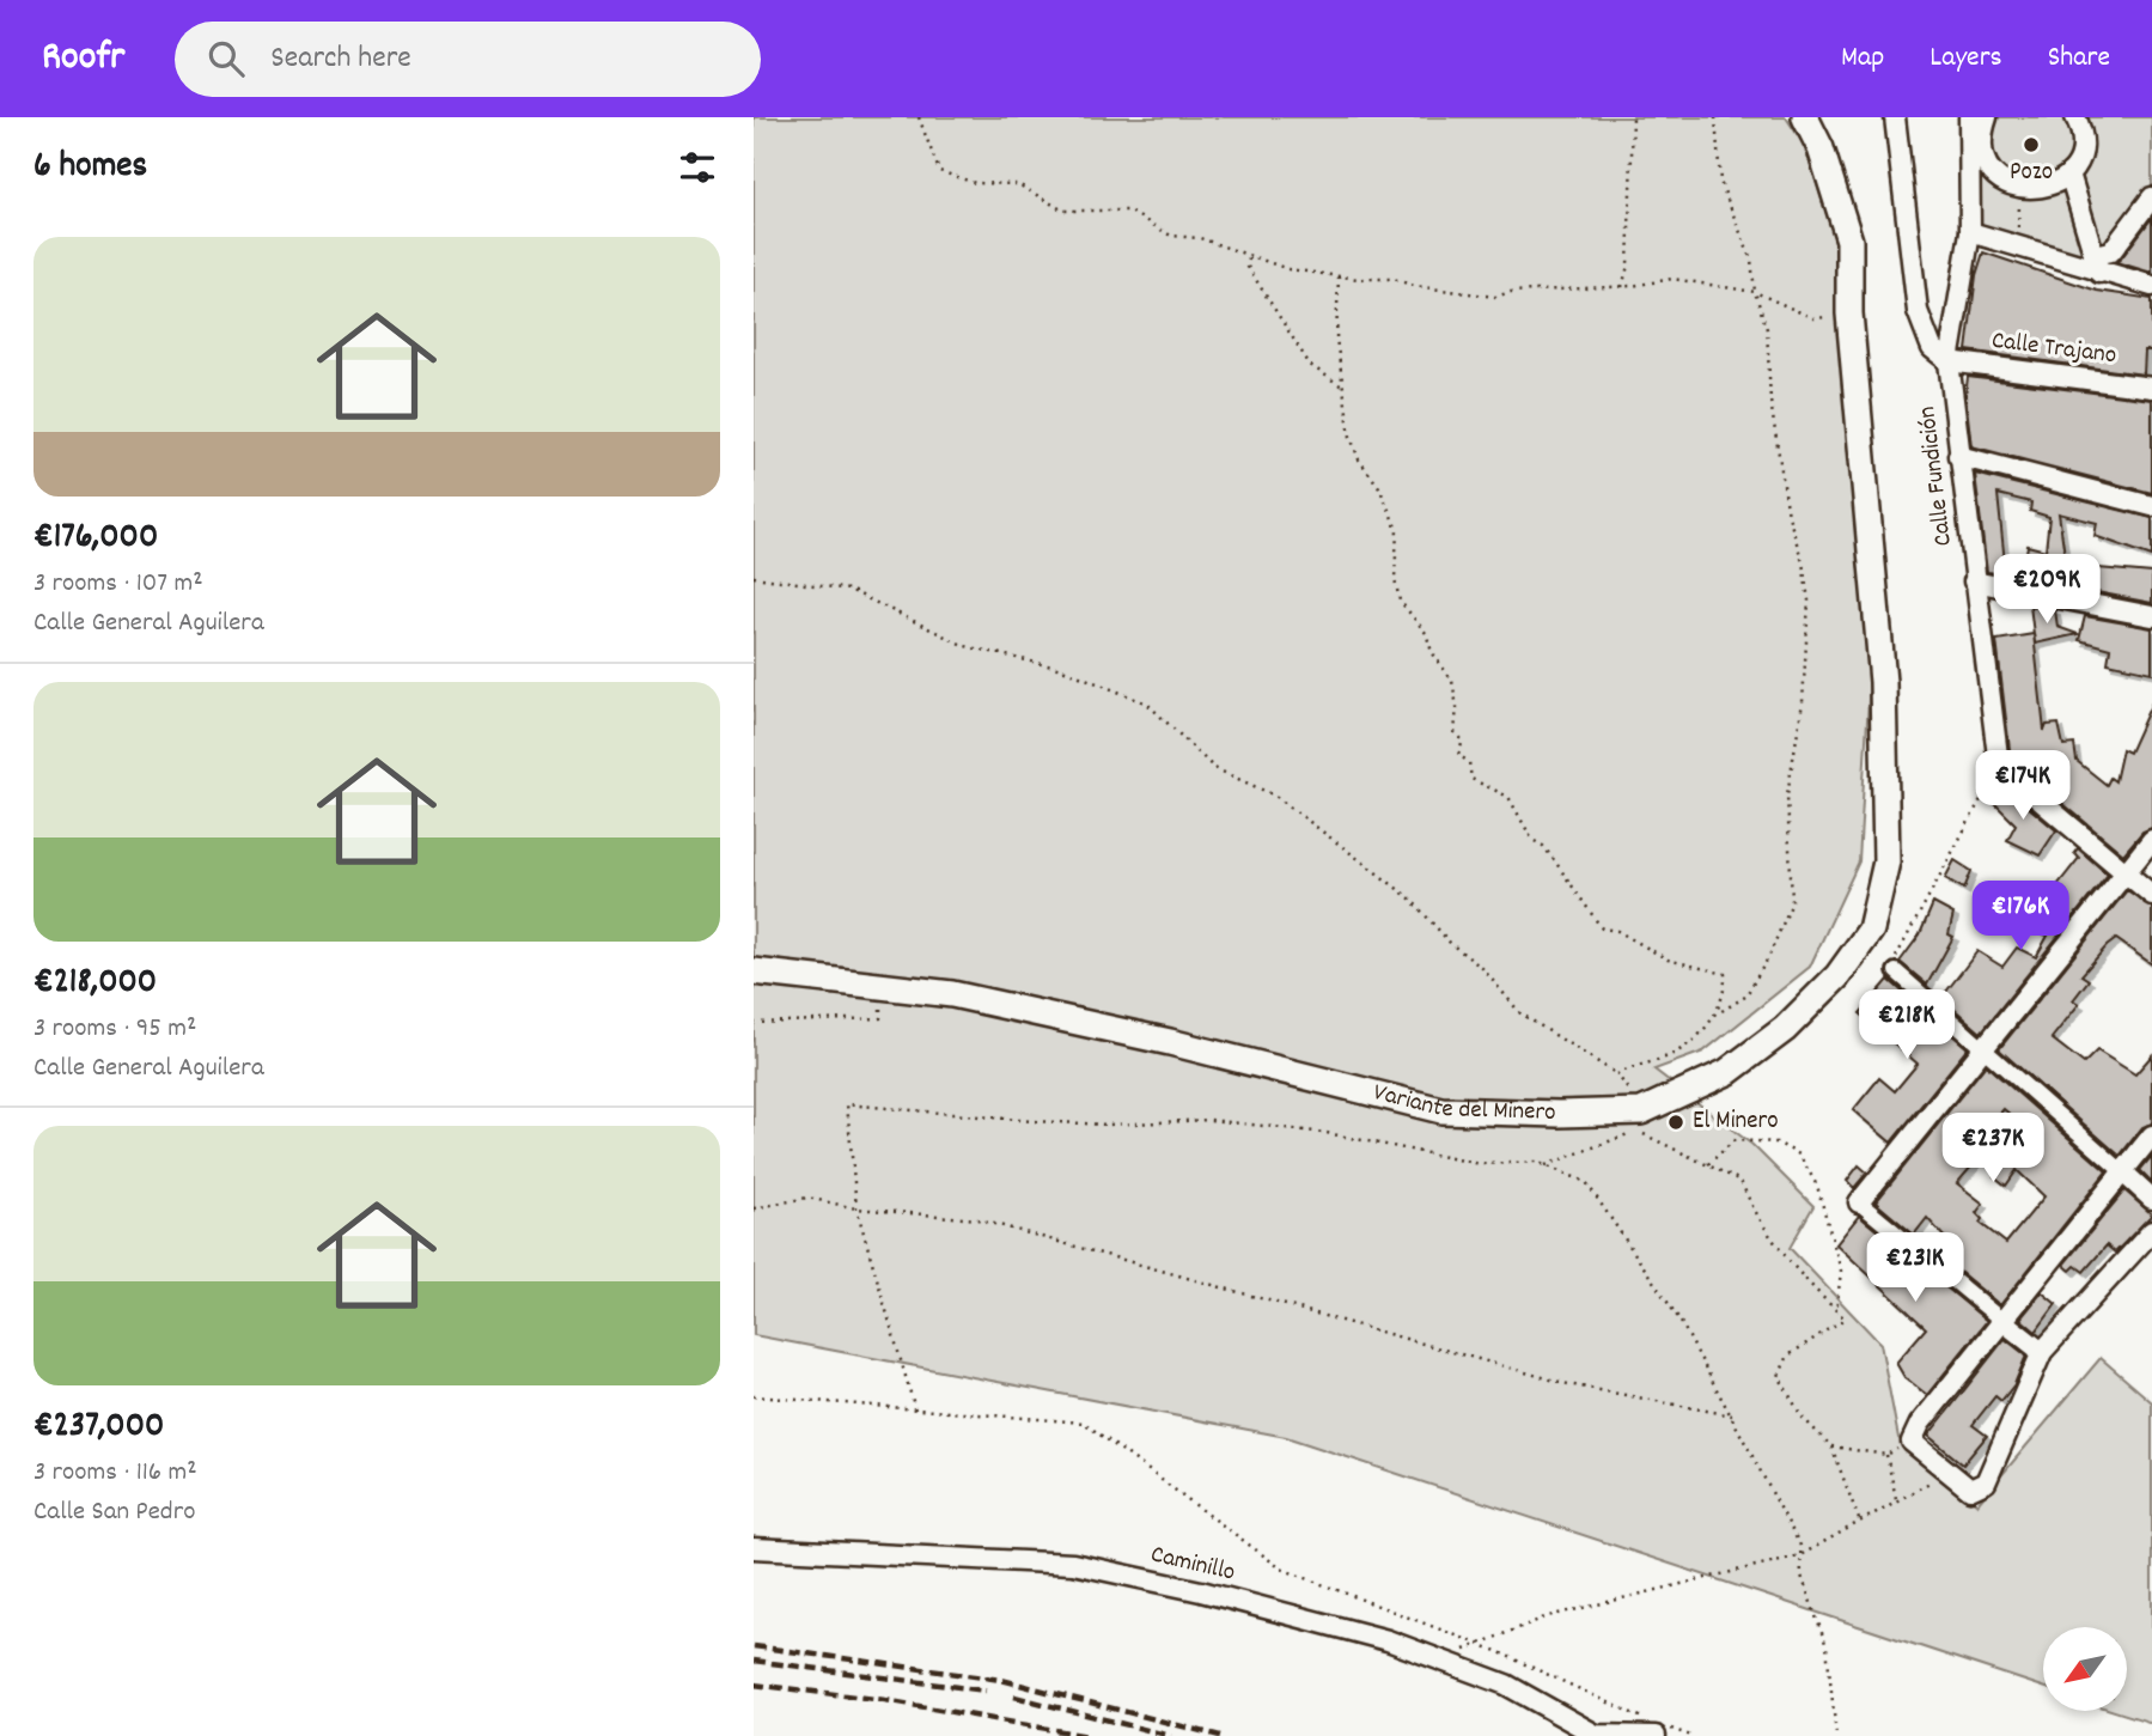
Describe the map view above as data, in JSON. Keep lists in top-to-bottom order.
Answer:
{
  "streets": {
    "street": [
      "Calle Trajano",
      "Calle Fundición",
      "Variante del Minero",
      "Caminillo"
    ]
  },
  "crossings": [
    ["Calle Trajano", "Calle Fundición"]
  ],
  "places": ["Pozo", "El Minero"],
  "north": "bottom left",
  "page": {
    "header": "Roofr",
    "search": "Search here",
    "nav": ["Map", "Layers", "Share"],
    "heading": "6 homes",
    "list": [
      {
        "name": "€176,000",
        "note": "3 rooms · 107 m² · Calle General Aguilera"
      },
      {
        "name": "€218,000",
        "note": "3 rooms · 95 m² · Calle General Aguilera"
      },
      {
        "name": "€237,000",
        "note": "3 rooms · 116 m² · Calle San Pedro"
      }
    ],
    "price": [
      "€209K",
      "€174K",
      "€176K",
      "€218K",
      "€237K",
      "€231K"
    ]
  }
}
